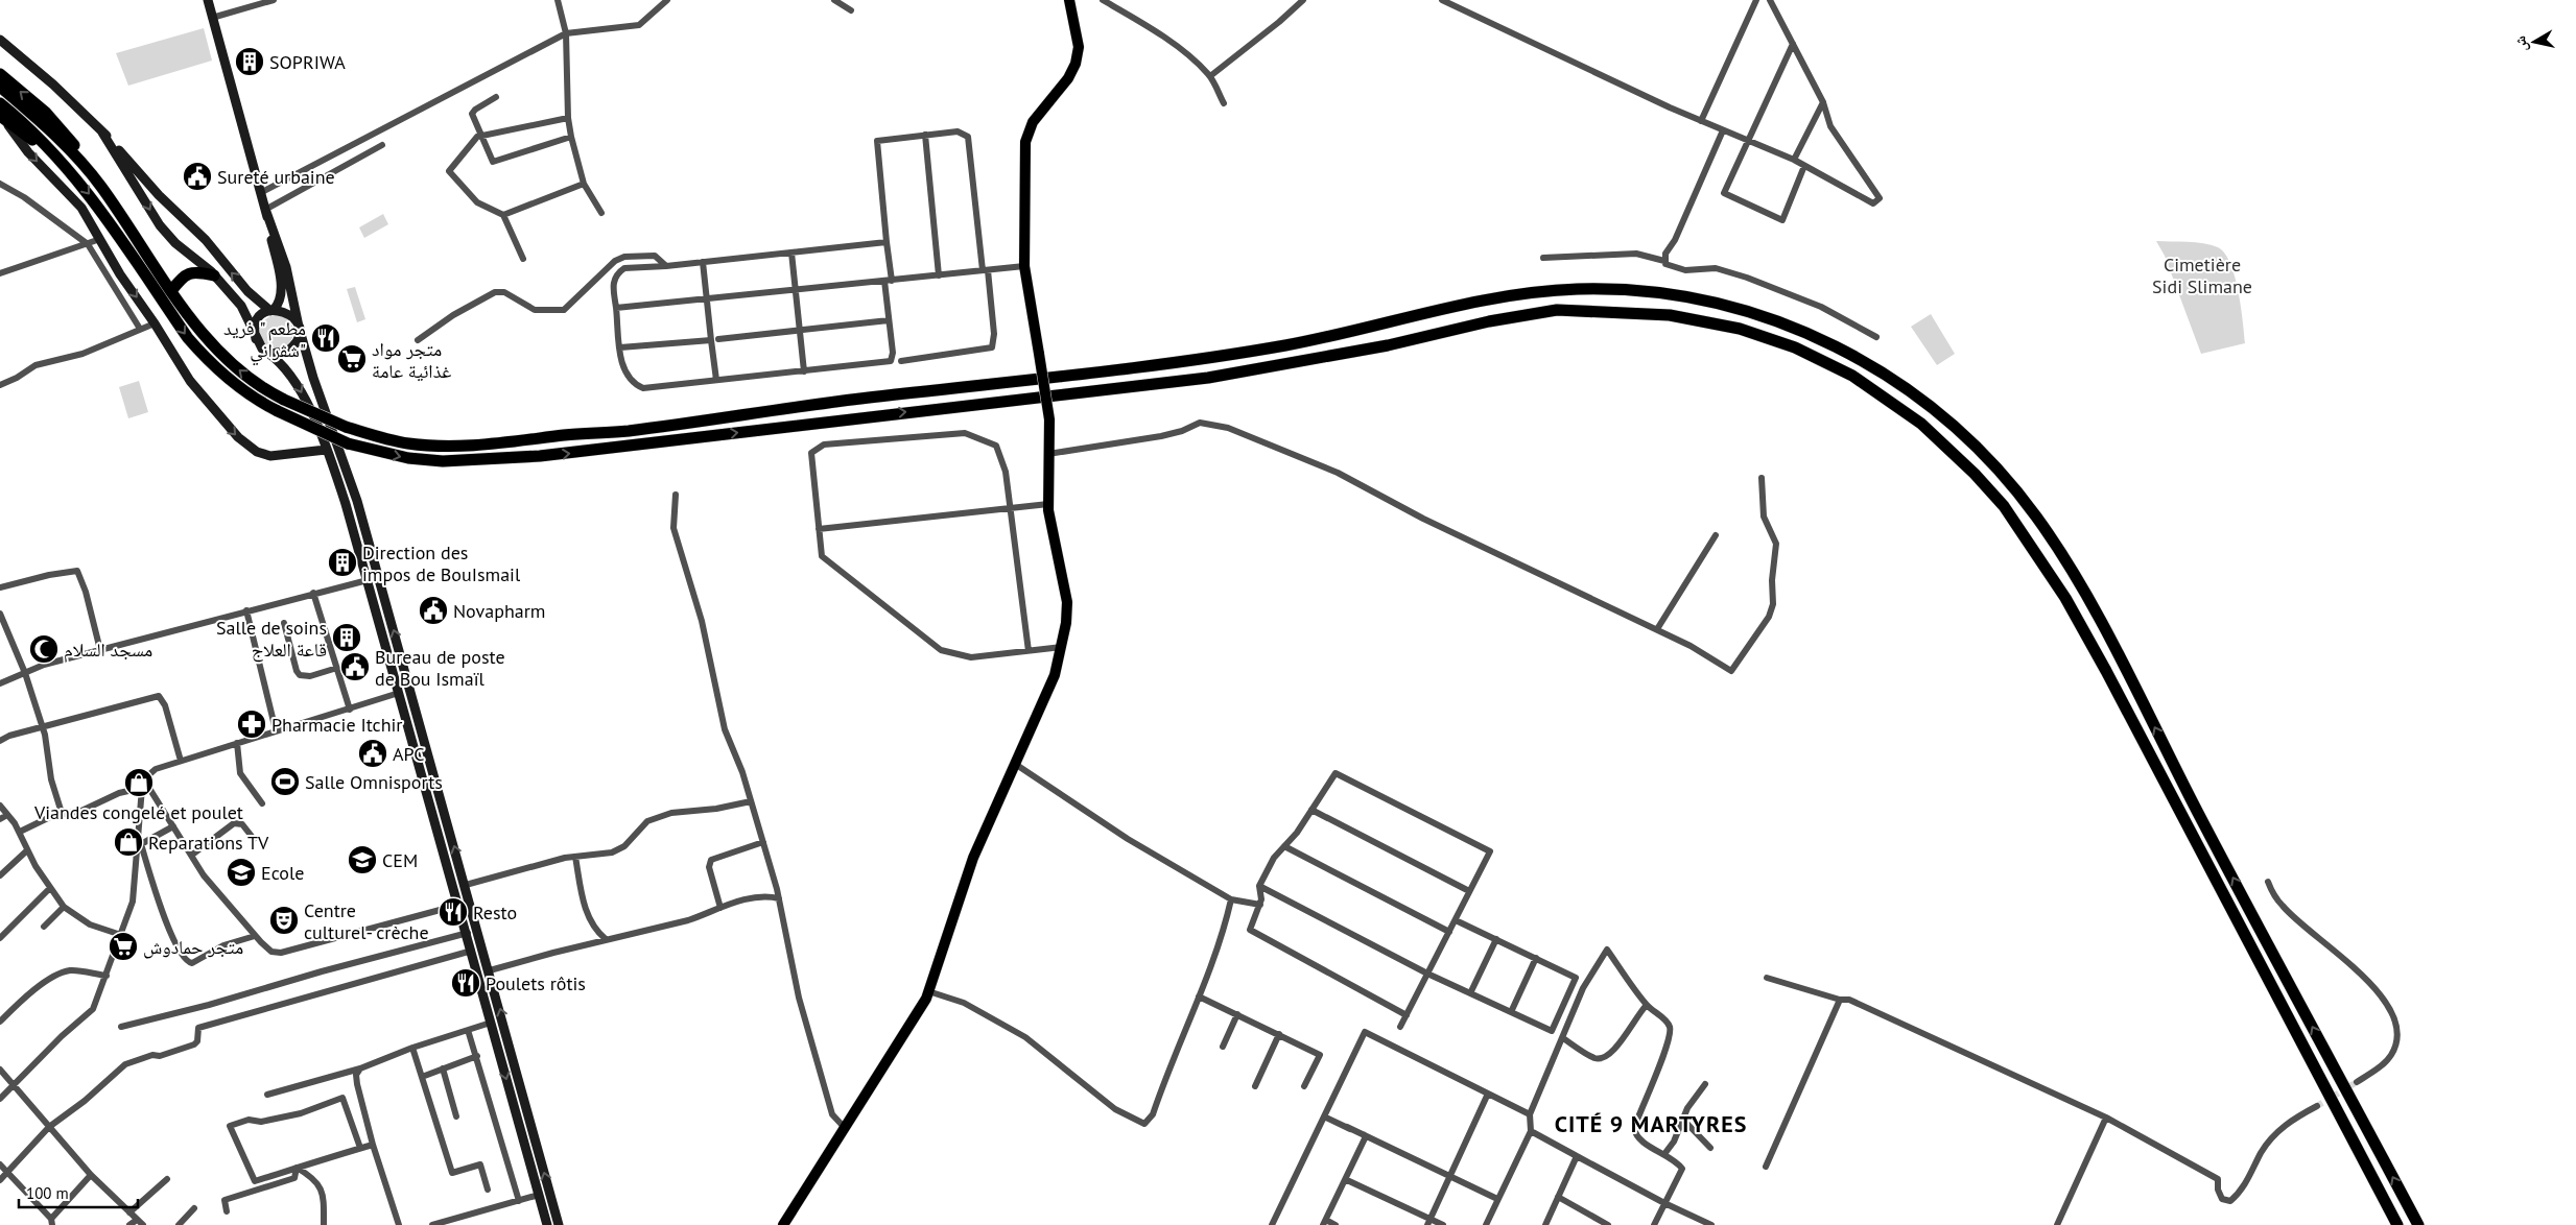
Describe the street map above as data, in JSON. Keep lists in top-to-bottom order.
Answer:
{
  "districts": ["CITÉ 9 MARTYRES"],
  "parks": ["Cimetière Sidi Slimane"],
  "places": {
    "building": ["SOPRIWA", "Direction des impos de BouIsmail", "Salle de soins قاعة العلاج"],
    "public building": [
      "Sureté urbaine",
      "Novapharm",
      "Bureau de poste de Bou Ismaïl",
      "APC"
    ],
    "restaurant": ["مطعم \" فريد شڨراني\"", "Resto", "Poulets rôtis"],
    "supermarket": ["متجر مواد غذائية عامة", "متجر حمادوش"],
    "mosque": ["مسجد السلام"],
    "pharmacy": ["Pharmacie Itchir"],
    "sports": ["Salle Omnisports"],
    "shop": ["Viandes congelé et poulet", "Reparations TV"],
    "school or university": ["CEM", "Ecole"],
    "theatre": ["Centre culturel- crèche"]
  },
  "scale_bar": "100 m",
  "north": "left"
}
